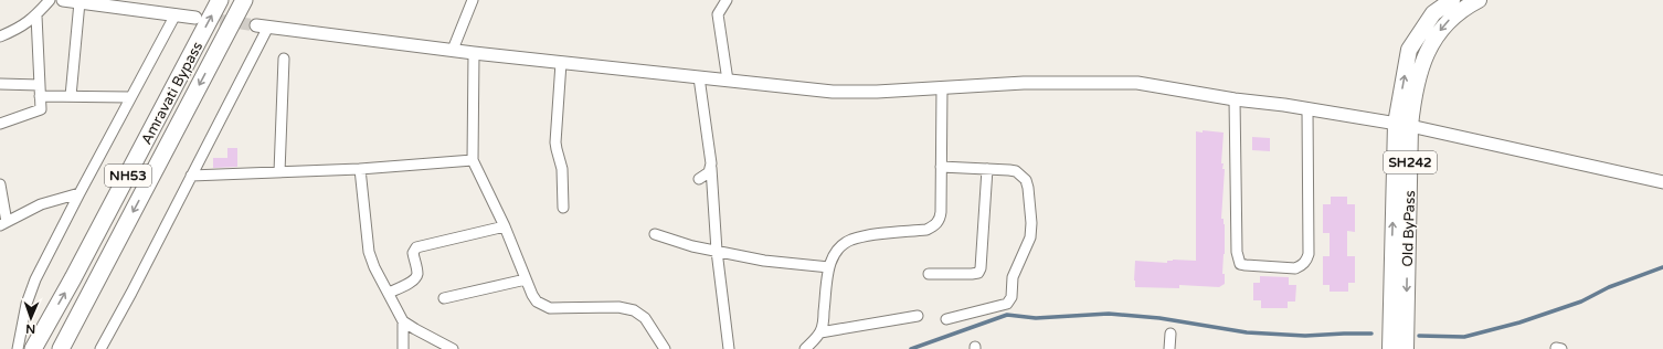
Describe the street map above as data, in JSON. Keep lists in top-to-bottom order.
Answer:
{
  "streets": {
    "highway": ["Amravati Bypass", "NH53"],
    "main road": ["SH242", "Old ByPass"]
  },
  "north": "bottom"
}
